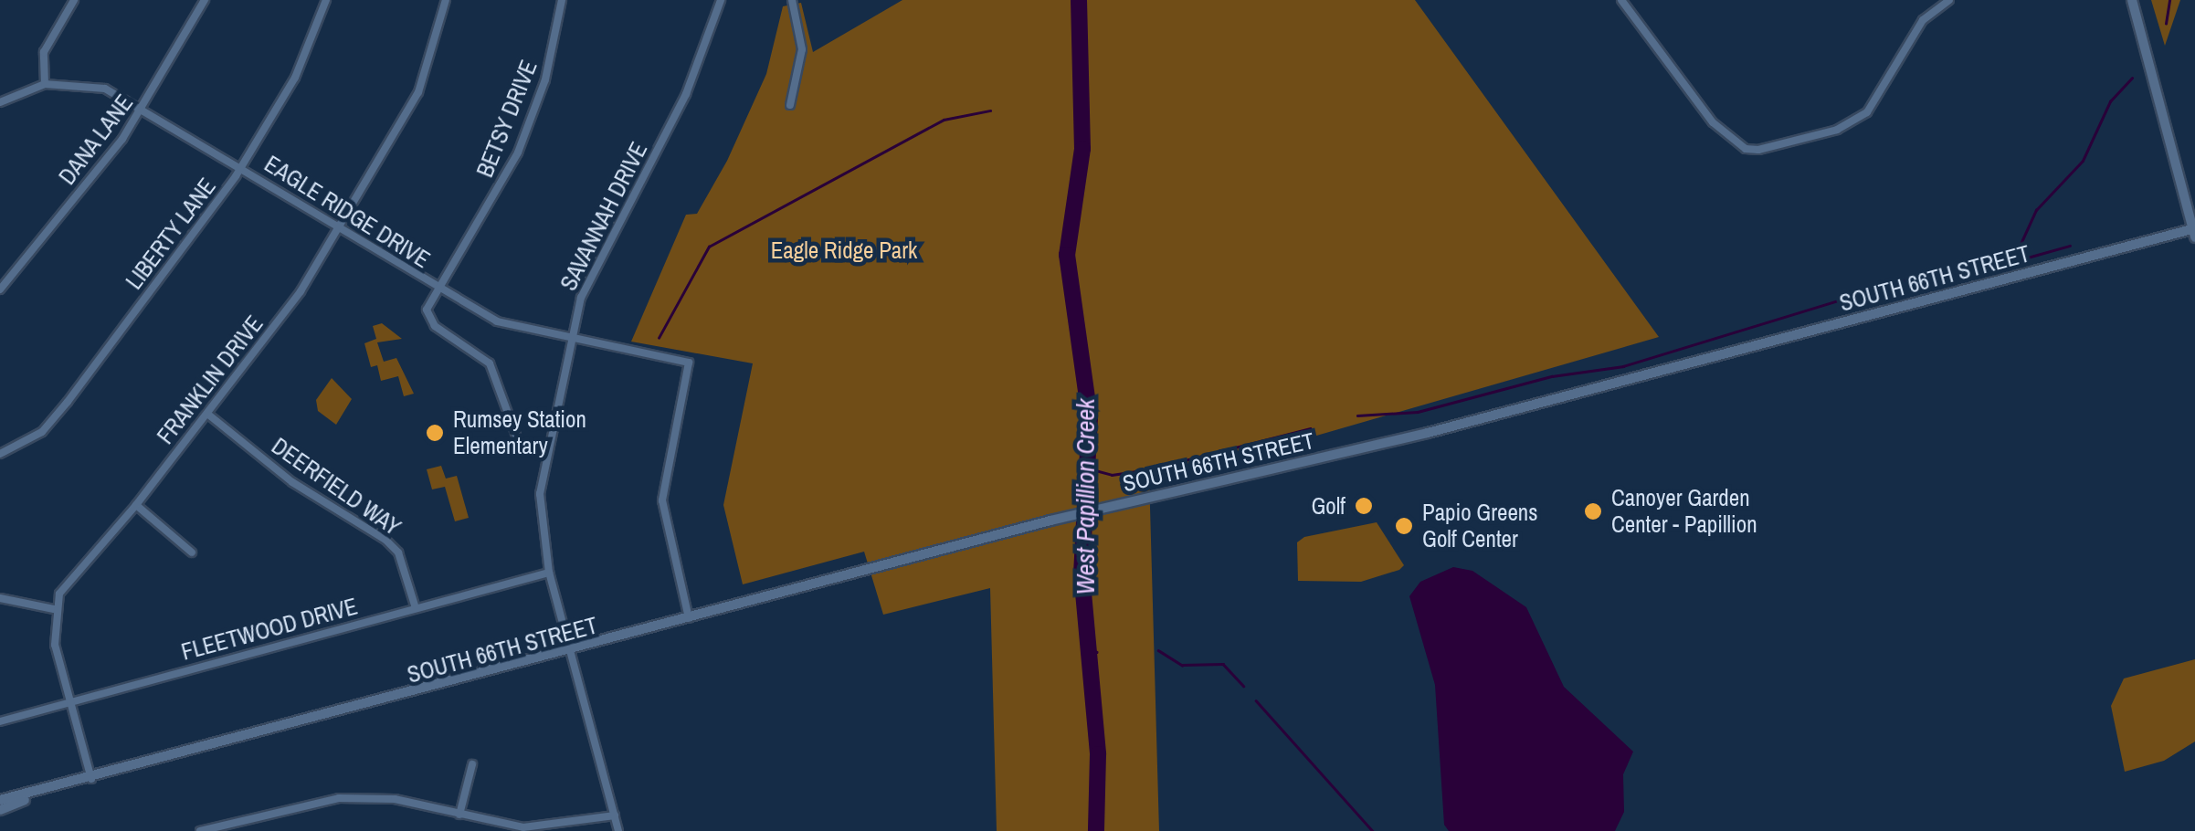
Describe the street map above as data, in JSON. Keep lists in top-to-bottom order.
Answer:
{
  "streets": {
    "street": [
      "BETSY DRIVE",
      "DANA LANE",
      "EAGLE RIDGE DRIVE",
      "SAVANNAH DRIVE",
      "LIBERTY LANE",
      "SOUTH 66TH STREET",
      "FRANKLIN DRIVE",
      "DEERFIELD WAY",
      "FLEETWOOD DRIVE"
    ]
  },
  "crossings": [
    ["BETSY DRIVE", "EAGLE RIDGE DRIVE"],
    ["BETSY DRIVE", "SAVANNAH DRIVE"],
    ["DANA LANE", "EAGLE RIDGE DRIVE"],
    ["EAGLE RIDGE DRIVE", "SAVANNAH DRIVE"],
    ["EAGLE RIDGE DRIVE", "LIBERTY LANE"],
    ["EAGLE RIDGE DRIVE", "SOUTH 66TH STREET"],
    ["EAGLE RIDGE DRIVE", "FRANKLIN DRIVE"],
    ["SAVANNAH DRIVE", "SOUTH 66TH STREET"],
    ["SAVANNAH DRIVE", "FLEETWOOD DRIVE"],
    ["FRANKLIN DRIVE", "DEERFIELD WAY"],
    ["DEERFIELD WAY", "FLEETWOOD DRIVE"]
  ],
  "water": ["West Papillion Creek"],
  "parks": ["Eagle Ridge Park"],
  "places": [
    "Rumsey Station Elementary",
    "Golf",
    "Canoyer Garden Center - Papillion",
    "Papio Greens Golf Center"
  ]
}
